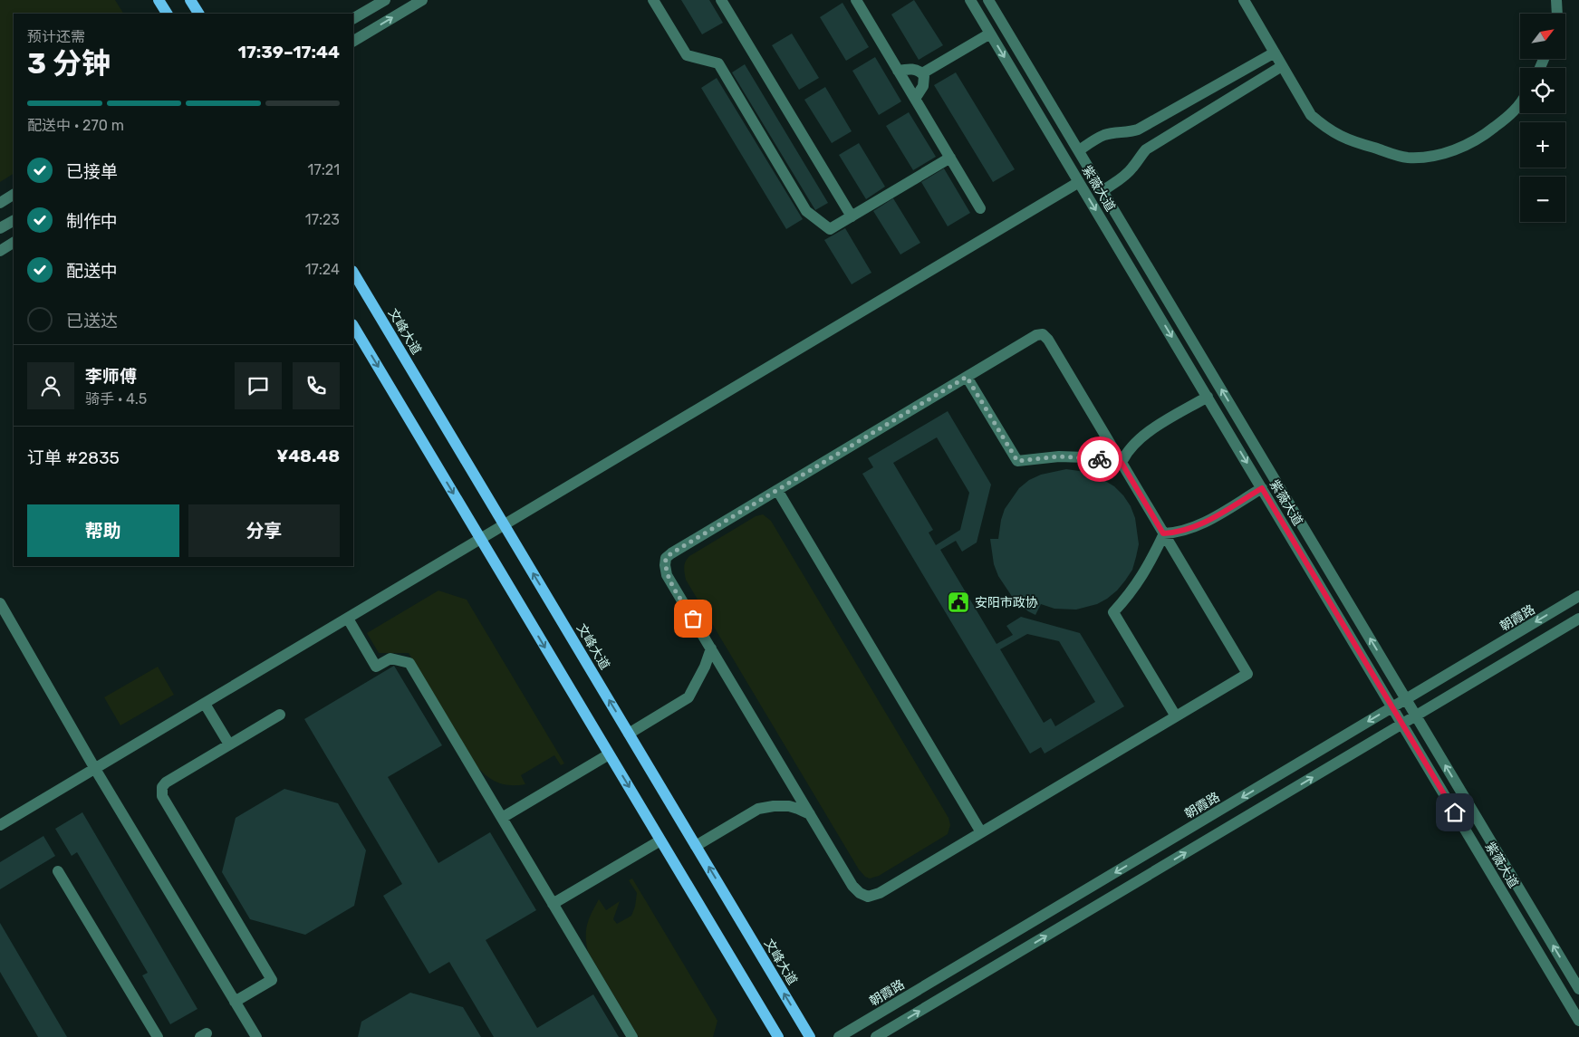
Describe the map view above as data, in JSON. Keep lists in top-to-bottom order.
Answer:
{
  "streets": {
    "main road": ["文峰大道"],
    "street": ["紫薇大道", "朝霞路"]
  },
  "crossings": [
    ["紫薇大道", "朝霞路"]
  ],
  "places": {
    "public building": ["安阳市政协"]
  },
  "north": "top right",
  "page": {
    "map_buttons": ["+", "−"],
    "heading": ["3 分钟", "预计还需", "17:39–17:44"],
    "panel": [
      "李师傅",
      "骑手 · 4.5",
      "订单 #2835",
      "¥48.48"
    ],
    "bar": "配送中 · 270 m",
    "list": [
      ["已接单", "17:21"],
      ["制作中", "17:23"],
      ["配送中", "17:24"],
      "已送达"
    ],
    "buttons": ["帮助", "分享"]
  }
}
